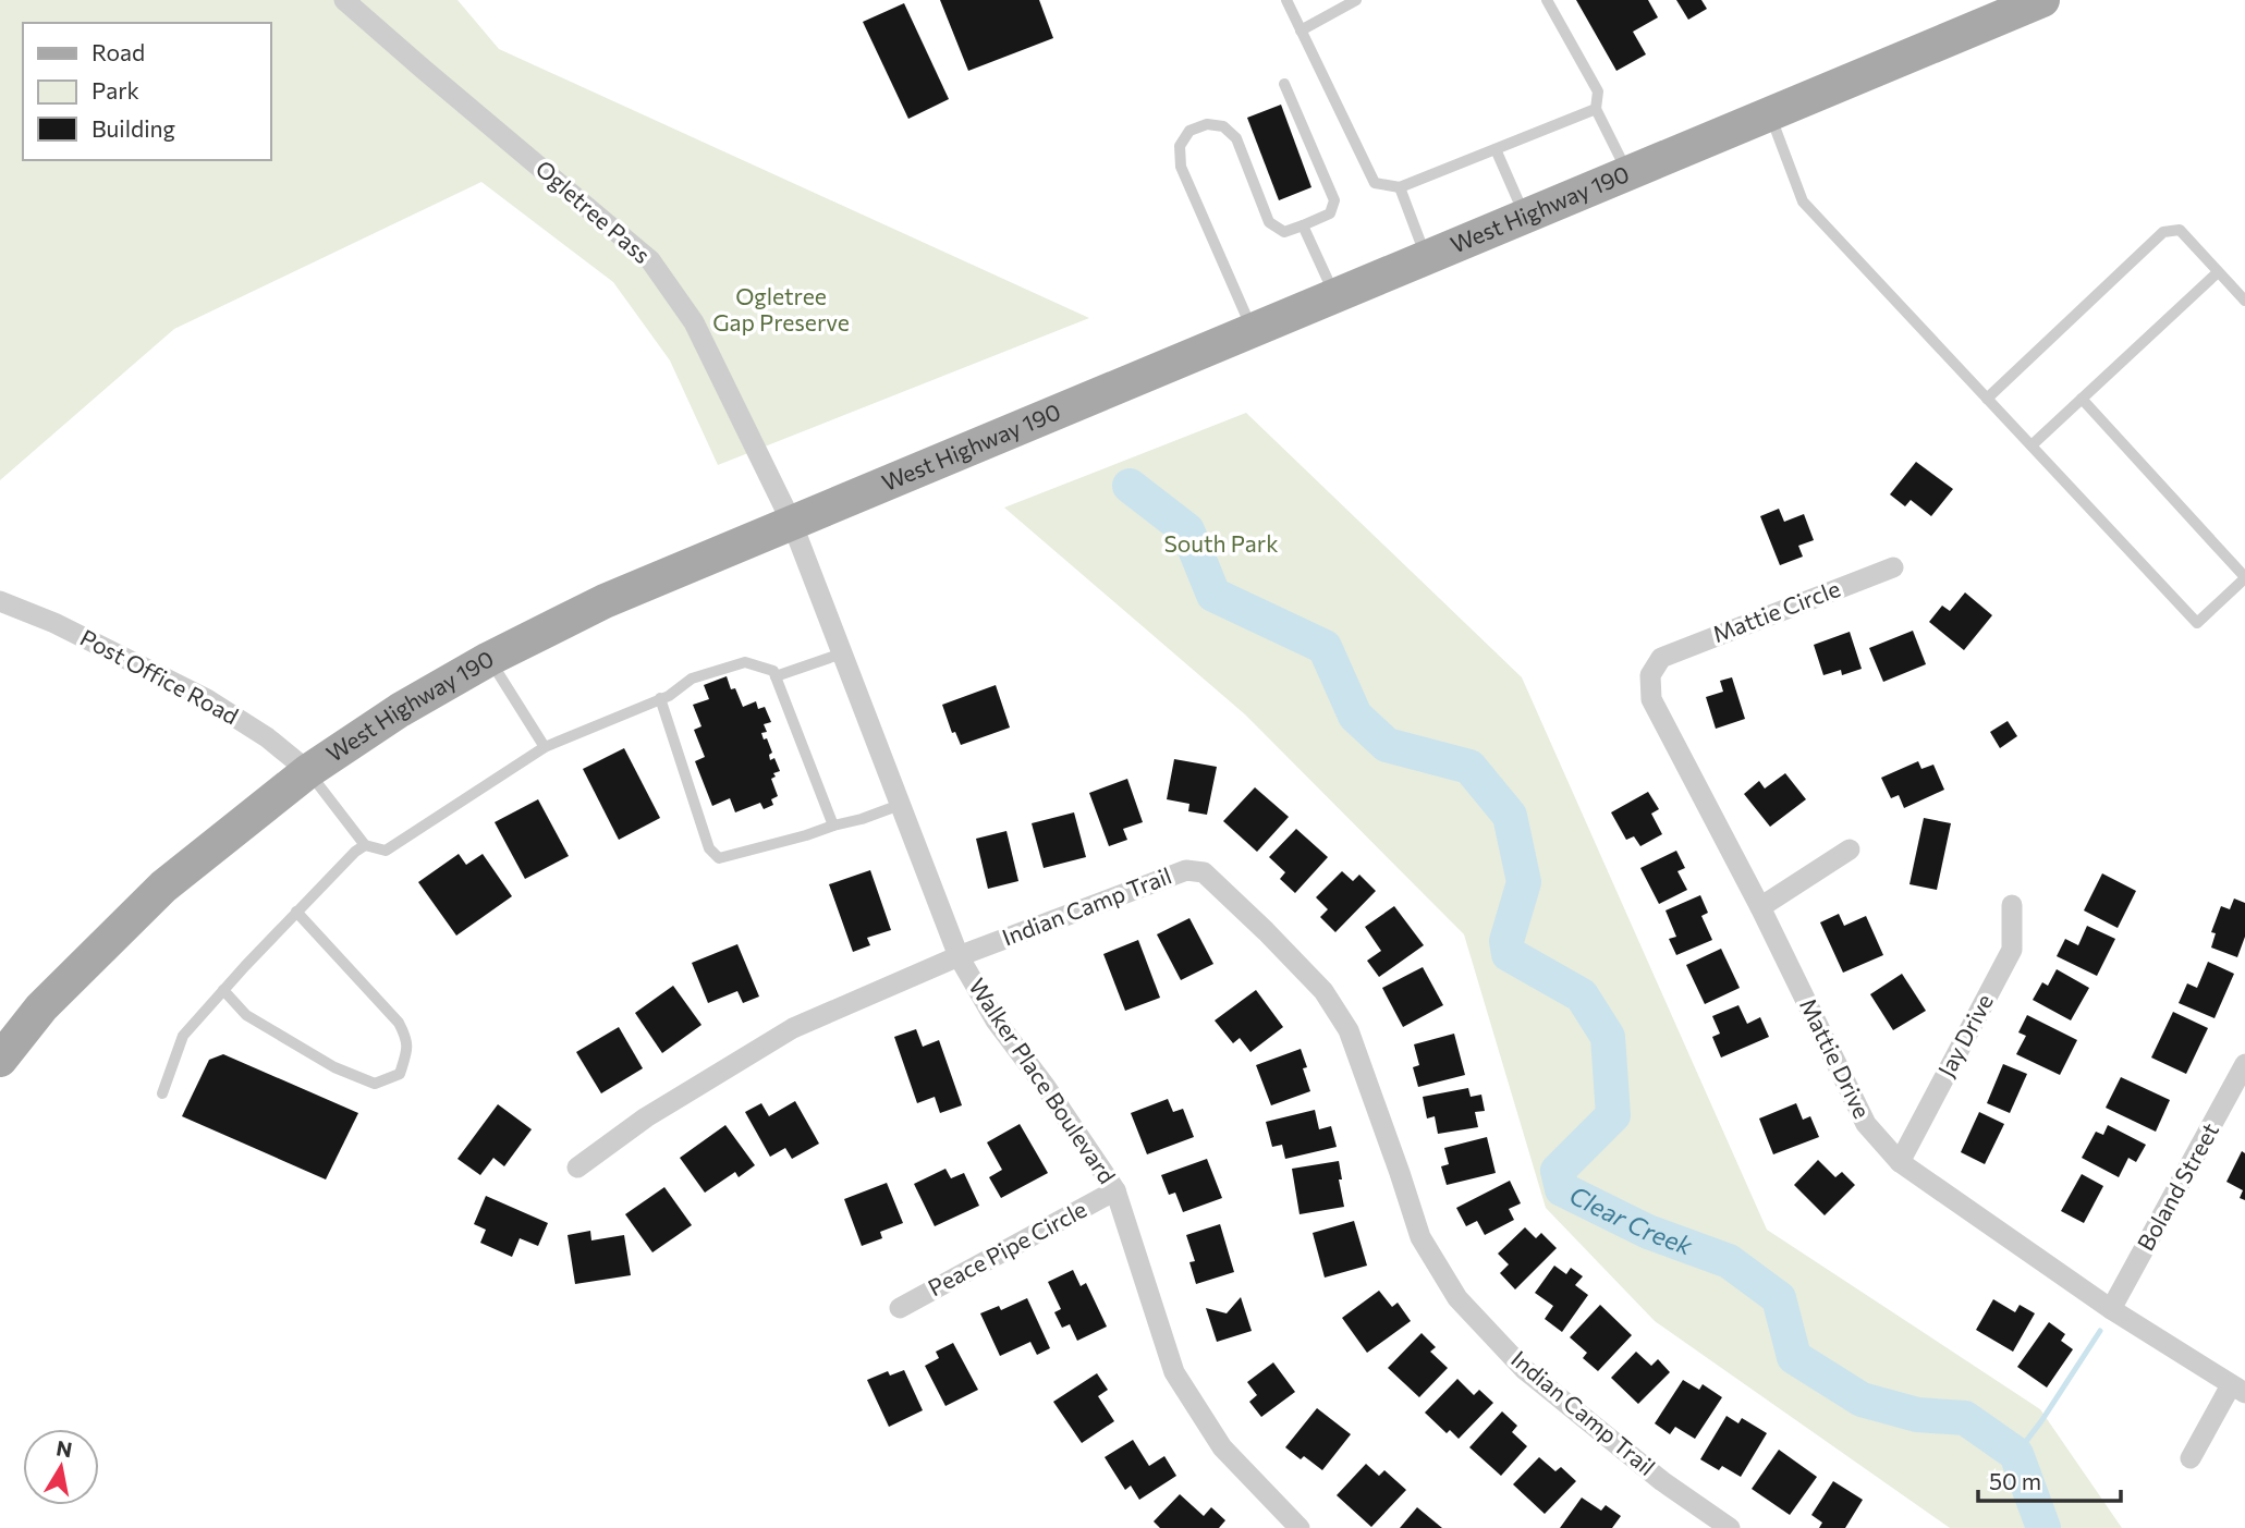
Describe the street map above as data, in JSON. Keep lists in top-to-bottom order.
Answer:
{
  "streets": {
    "main road": ["West Highway 190"],
    "street": [
      "Ogletree Pass",
      "Mattie Circle",
      "Post Office Road",
      "Indian Camp Trail",
      "Jay Drive",
      "Mattie Drive",
      "Walker Place Boulevard",
      "Boland Street",
      "Peace Pipe Circle"
    ]
  },
  "crossings": [
    ["West Highway 190", "Ogletree Pass"],
    ["West Highway 190", "Post Office Road"],
    ["West Highway 190", "Walker Place Boulevard"],
    ["Ogletree Pass", "Walker Place Boulevard"],
    ["Mattie Circle", "Mattie Drive"],
    ["Indian Camp Trail", "Walker Place Boulevard"],
    ["Jay Drive", "Mattie Drive"],
    ["Mattie Drive", "Boland Street"],
    ["Walker Place Boulevard", "Peace Pipe Circle"]
  ],
  "water": ["Clear Creek"],
  "parks": ["Ogletree Gap Preserve", "South Park"],
  "legend": ["Road", "Park", "Building"],
  "scale_bar": "50 m",
  "north": "top"
}
